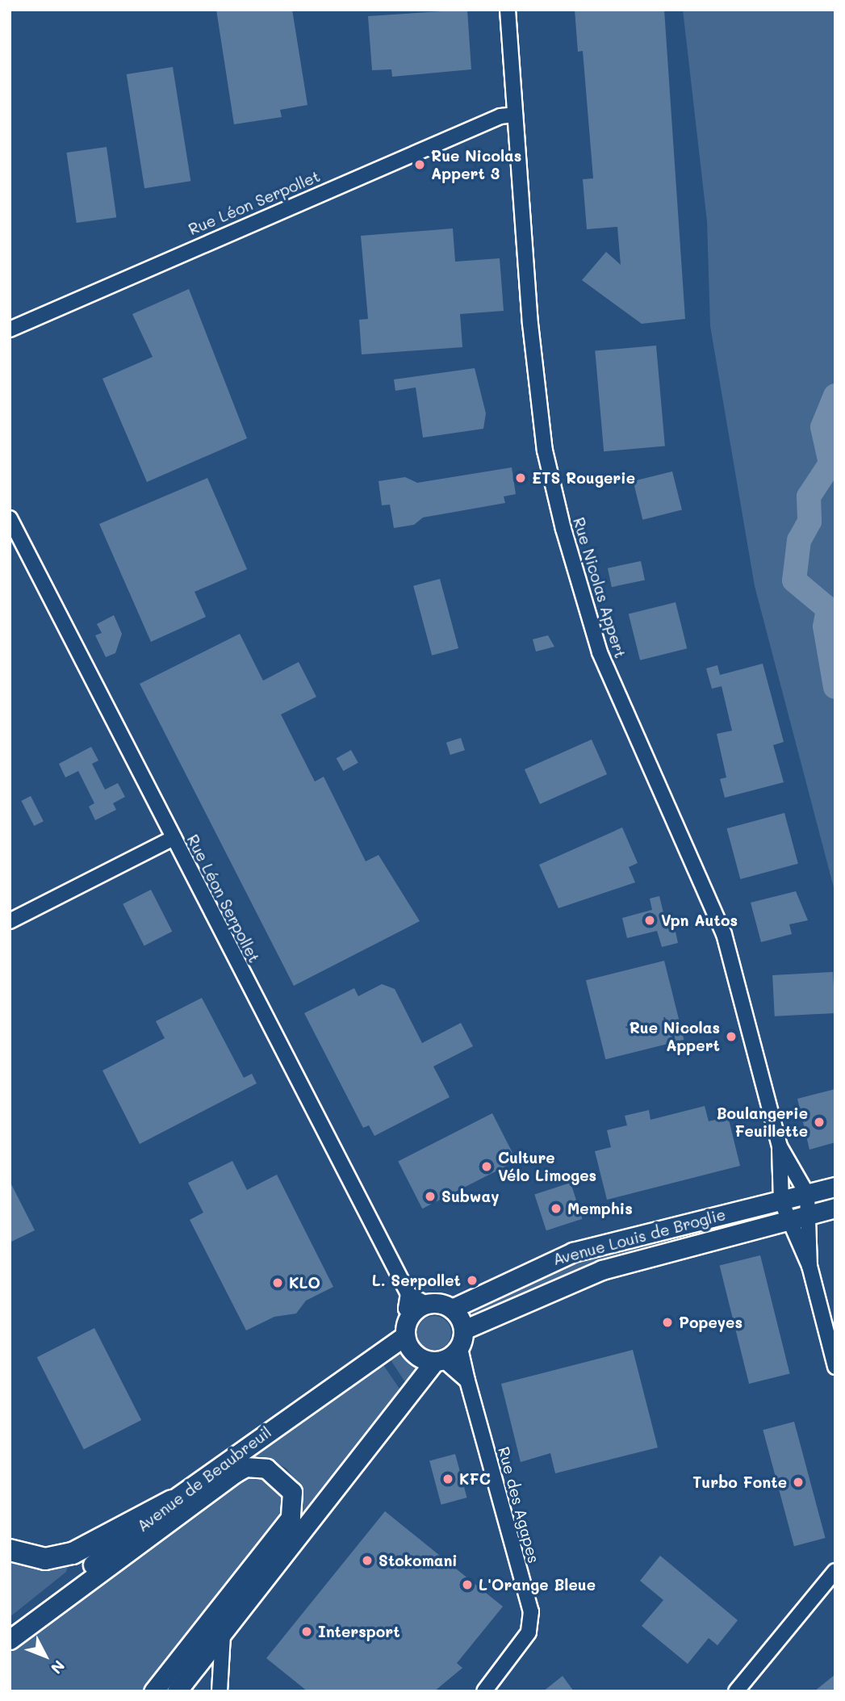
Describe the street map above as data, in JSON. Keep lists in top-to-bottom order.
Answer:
{
  "streets": {
    "main road": ["Avenue Louis de Broglie", "Avenue de Beaubreuil"],
    "street": ["Rue Léon Serpollet", "Rue Nicolas Appert", "Rue des Agapes"]
  },
  "crossings": [
    ["Rue Léon Serpollet", "Rue Nicolas Appert"],
    ["Rue Léon Serpollet", "Avenue Louis de Broglie"],
    ["Rue Léon Serpollet", "Avenue de Beaubreuil"],
    ["Rue Léon Serpollet", "Rue des Agapes"],
    ["Rue Nicolas Appert", "Avenue Louis de Broglie"],
    ["Avenue Louis de Broglie", "Avenue de Beaubreuil"],
    ["Avenue Louis de Broglie", "Rue des Agapes"],
    ["Avenue de Beaubreuil", "Rue des Agapes"]
  ],
  "places": [
    "Rue Nicolas Appert 3",
    "ETS Rougerie",
    "Vpn Autos",
    "Rue Nicolas Appert",
    "Boulangerie Feuillette",
    "Culture Vélo Limoges",
    "Subway",
    "Memphis",
    "L. Serpollet",
    "KLO",
    "Popeyes",
    "KFC",
    "Turbo Fonte",
    "Stokomani",
    "L'Orange Bleue",
    "Intersport"
  ],
  "north": "bottom right"
}
